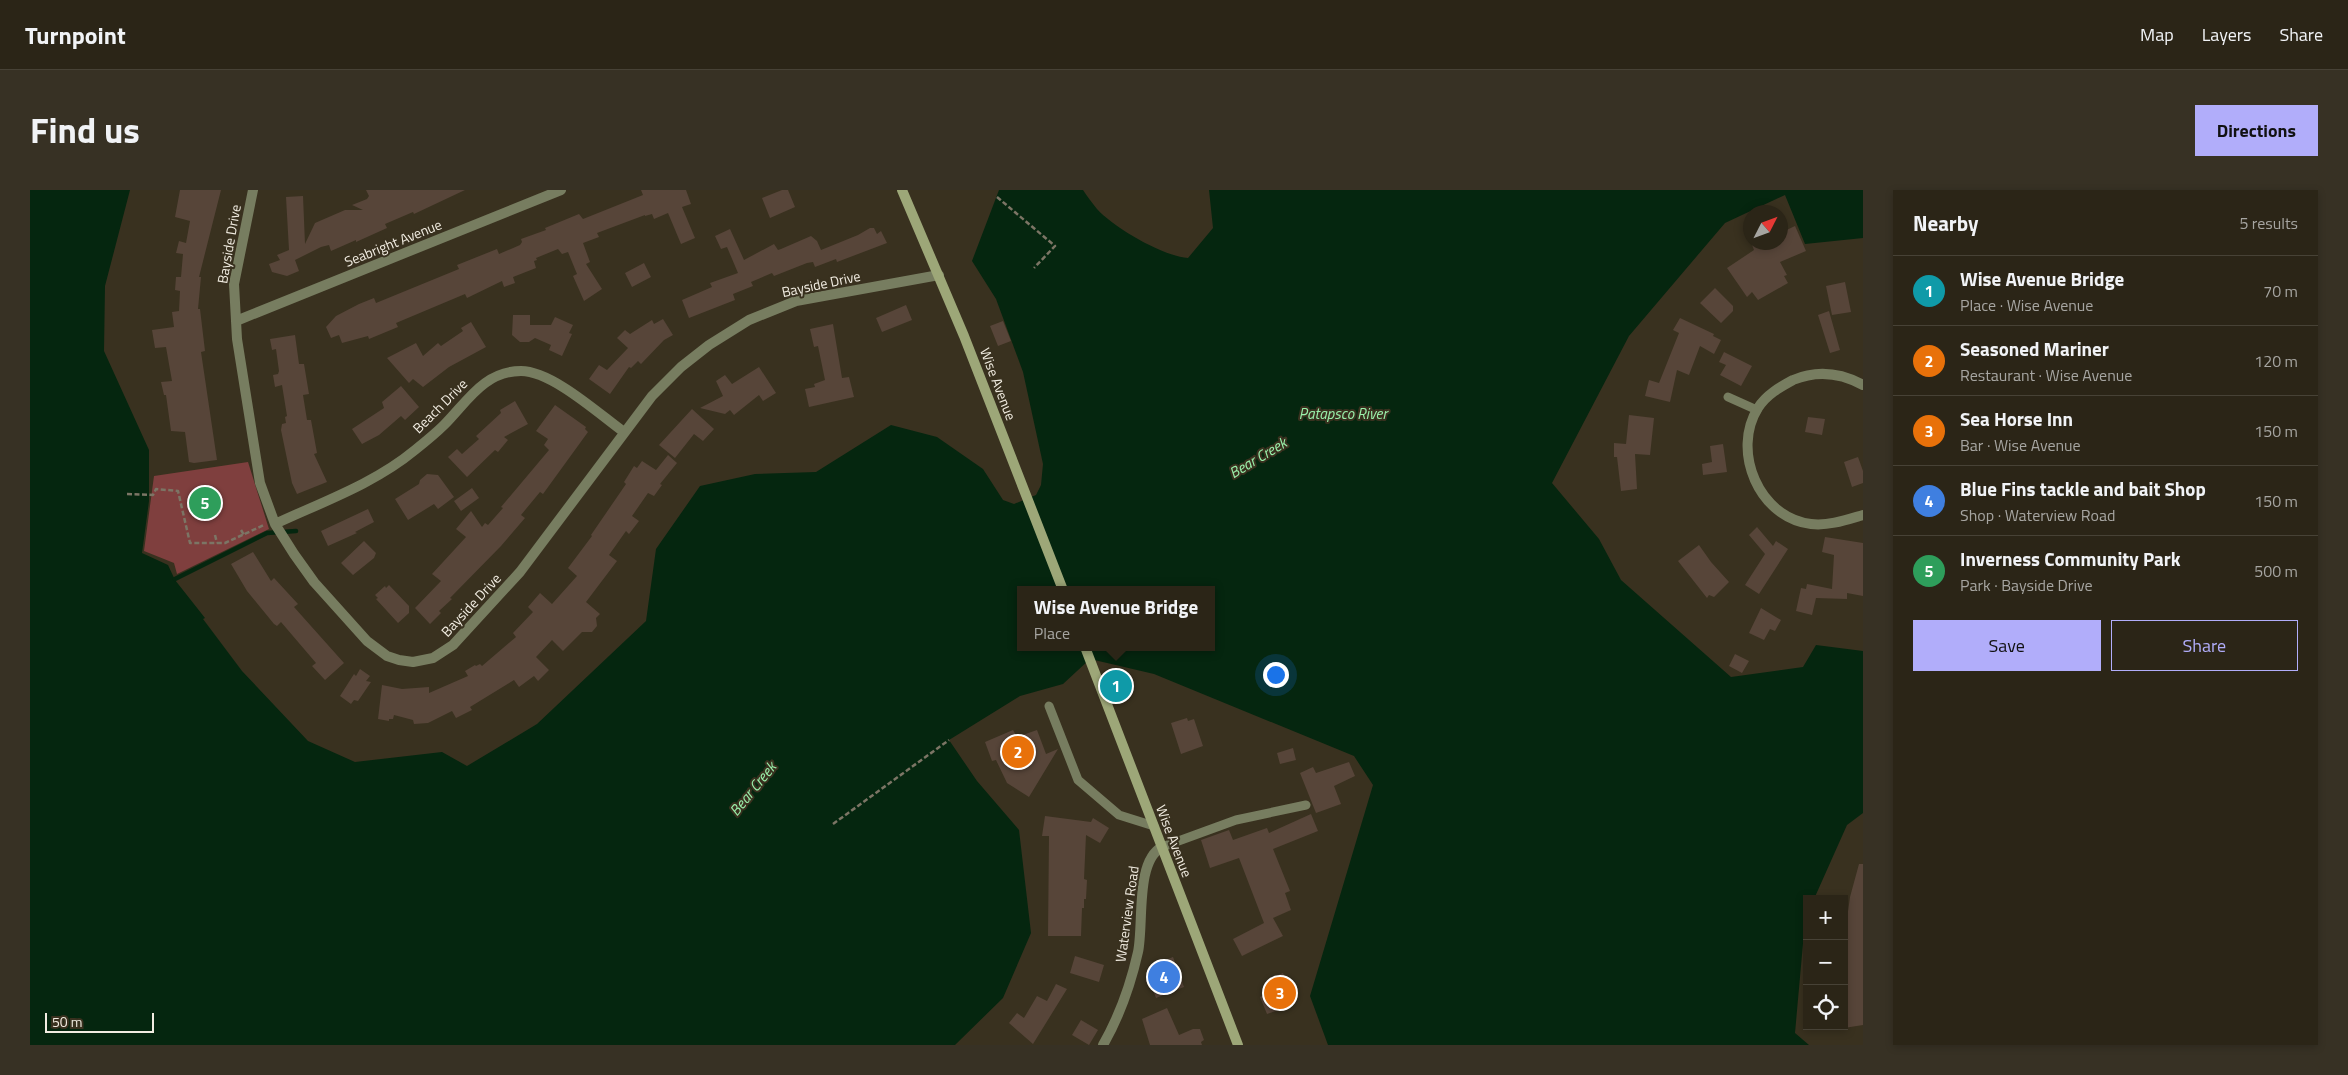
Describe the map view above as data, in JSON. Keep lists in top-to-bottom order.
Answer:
{
  "streets": {
    "main road": ["Wise Avenue"],
    "street": [
      "Seabright Avenue",
      "Bayside Drive",
      "Beach Drive",
      "Waterview Road"
    ]
  },
  "crossings": [
    ["Seabright Avenue", "Bayside Drive"],
    ["Bayside Drive", "Wise Avenue"],
    ["Bayside Drive", "Beach Drive"],
    ["Wise Avenue", "Waterview Road"]
  ],
  "water": ["Patapsco River", "Bear Creek"],
  "scale_bar": "50 m",
  "north": "top right",
  "page": {
    "header": "Turnpoint",
    "nav": ["Map", "Layers", "Share"],
    "title": "Find us",
    "buttons": [
      "Directions",
      ["Save", "Share"]
    ],
    "heading": ["Nearby", "5 results"],
    "list": [
      {
        "mark": "1",
        "name": "Wise Avenue Bridge",
        "note": "Place · Wise Avenue",
        "value": "70 m"
      },
      {
        "mark": "2",
        "name": "Seasoned Mariner",
        "note": "Restaurant · Wise Avenue",
        "value": "120 m"
      },
      {
        "mark": "3",
        "name": "Sea Horse Inn",
        "note": "Bar · Wise Avenue",
        "value": "150 m"
      },
      {
        "mark": "4",
        "name": "Blue Fins tackle and bait Shop",
        "note": "Shop · Waterview Road",
        "value": "150 m"
      },
      {
        "mark": "5",
        "name": "Inverness Community Park",
        "note": "Park · Bayside Drive",
        "value": "500 m"
      }
    ],
    "pins": [
      "5",
      "1",
      "2",
      "4",
      "3"
    ],
    "popup": ["Wise Avenue Bridge", "Place"],
    "map_buttons": ["+", "−"],
    "scale": "50 m"
  }
}
